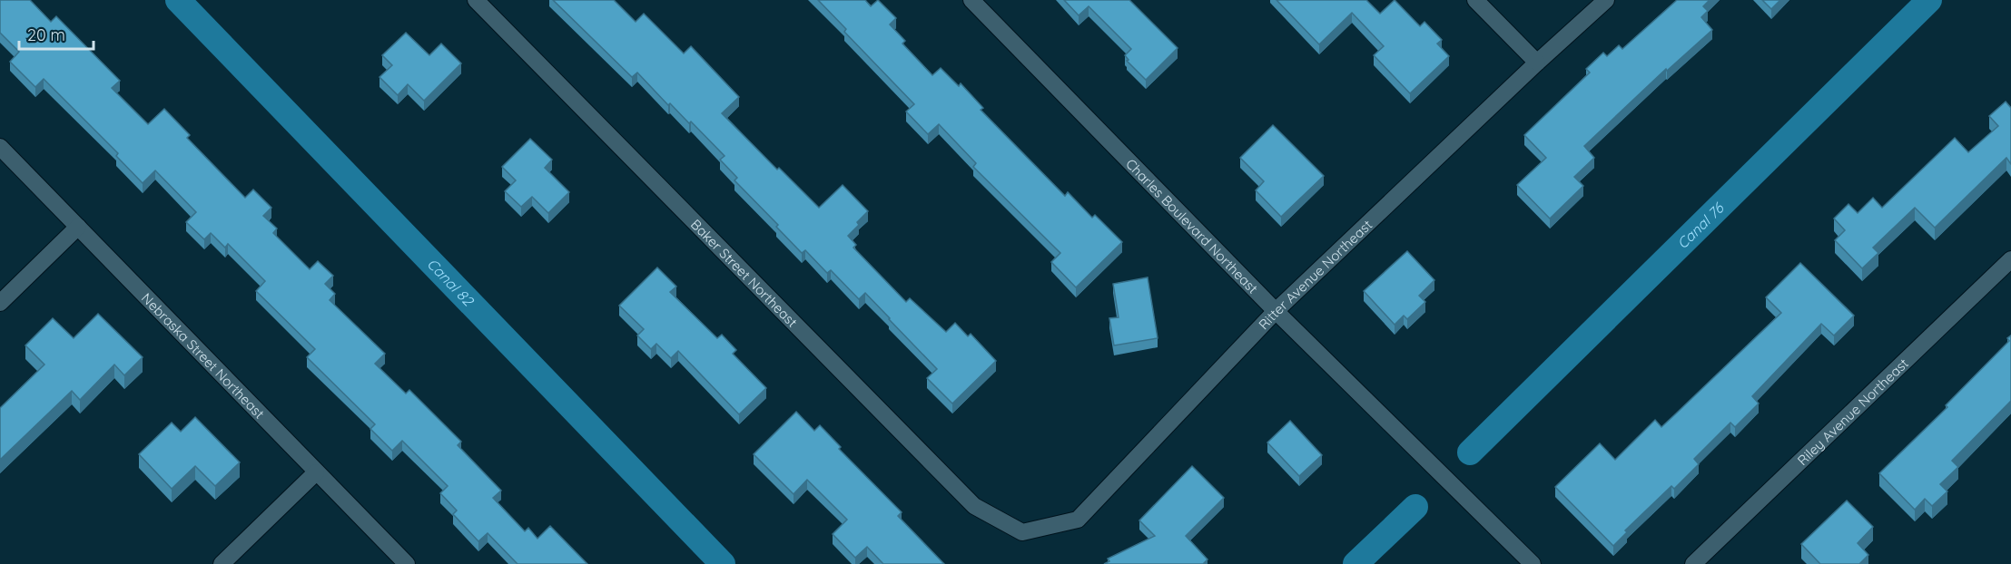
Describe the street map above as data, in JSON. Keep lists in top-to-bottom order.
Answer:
{
  "streets": {
    "street": [
      "Charles Boulevard Northeast",
      "Baker Street Northeast",
      "Ritter Avenue Northeast",
      "Nebraska Street Northeast",
      "Riley Avenue Northeast"
    ]
  },
  "crossings": [
    ["Charles Boulevard Northeast", "Ritter Avenue Northeast"],
    ["Baker Street Northeast", "Ritter Avenue Northeast"]
  ],
  "water": ["Canal 76", "Canal 82"],
  "scale_bar": "20 m"
}
